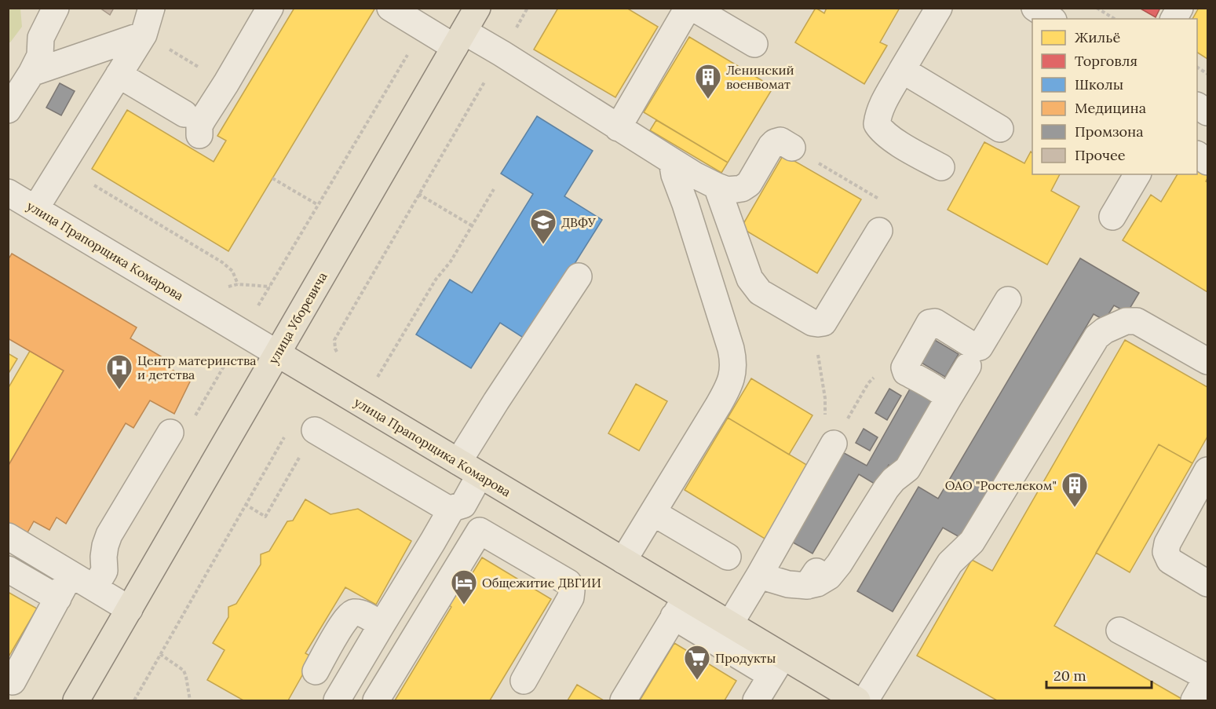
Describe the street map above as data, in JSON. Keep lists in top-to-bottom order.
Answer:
{
  "streets": {
    "main road": ["улица Прапорщика Комарова", "улица Уборевича"]
  },
  "crossings": [
    ["улица Прапорщика Комарова", "улица Уборевича"]
  ],
  "places": {
    "building": ["Ленинский военвомат", "ОАО \"Ростелеком\""],
    "school or university": ["ДВФУ"],
    "hospital": ["Центр материнства и детства"],
    "hotel": ["Общежитие ДВГИИ"],
    "supermarket": ["Продукты"]
  },
  "legend": [
    "Жильё",
    "Торговля",
    "Школы",
    "Медицина",
    "Промзона",
    "Прочее"
  ],
  "scale_bar": "20 m"
}
